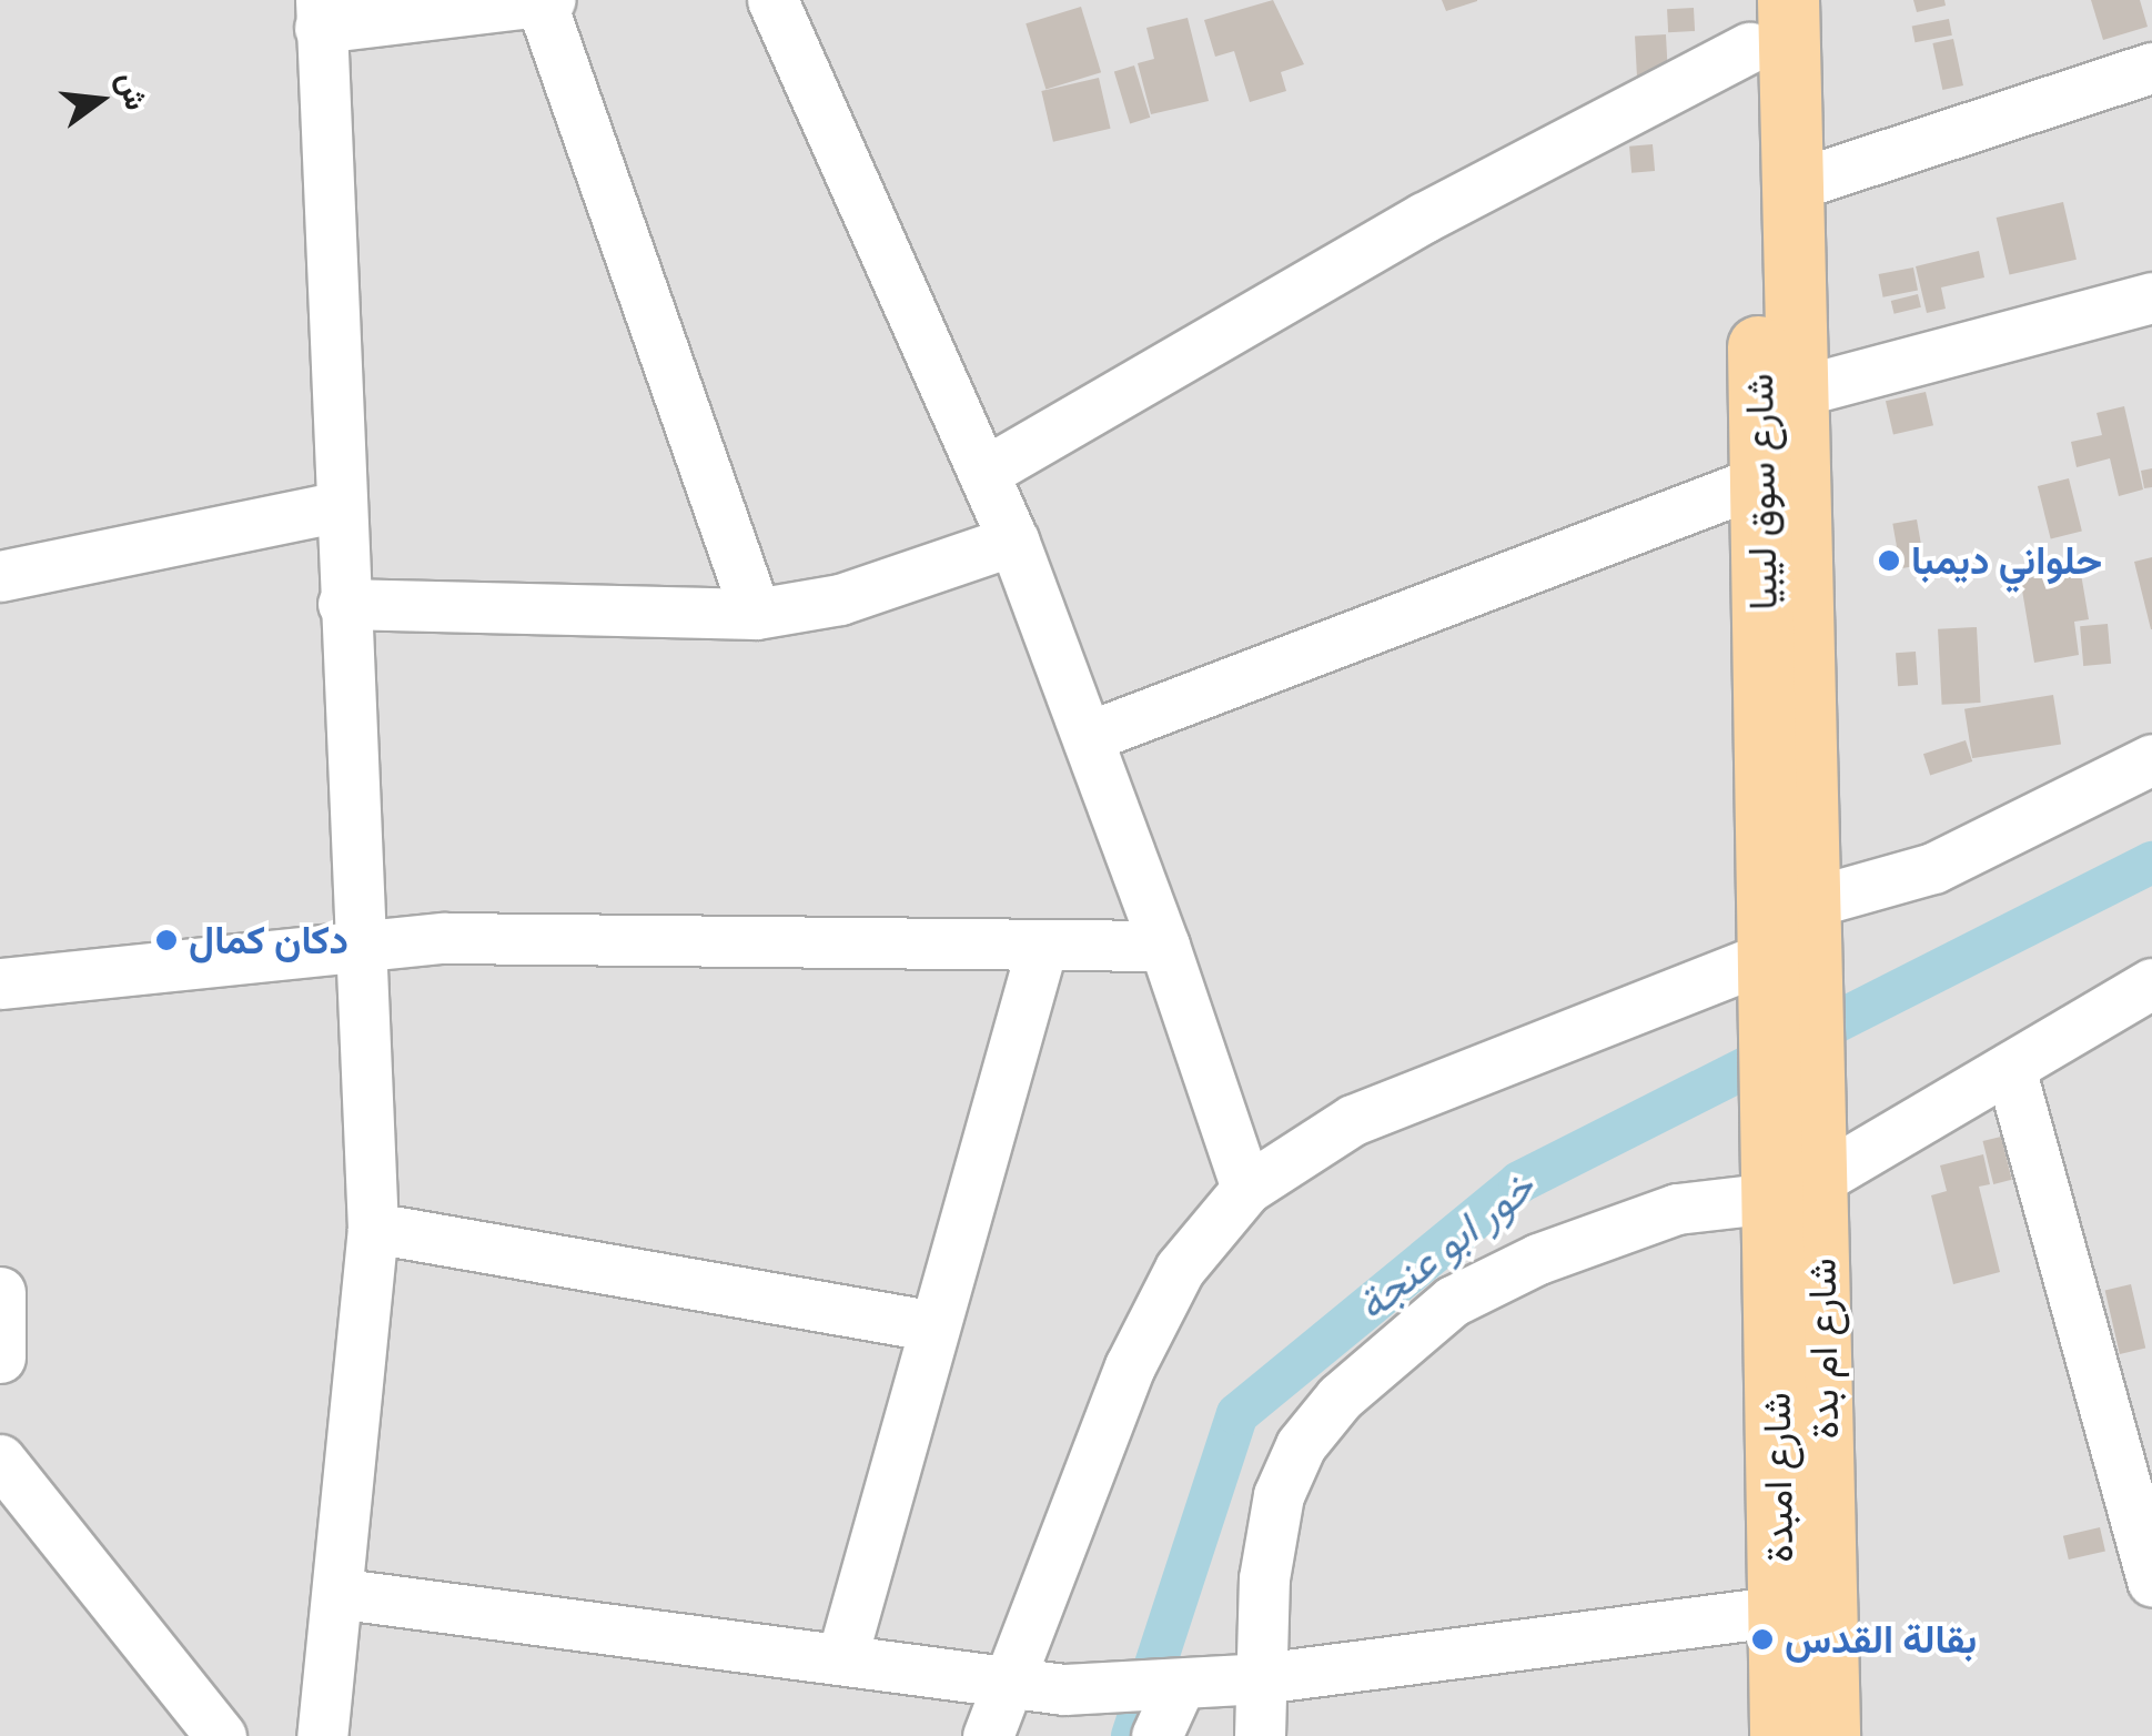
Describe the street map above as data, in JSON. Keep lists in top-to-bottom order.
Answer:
{
  "streets": {
    "main road": ["شارع سوق ليبيا", "شارع ام بدة", "شارع امبدة"]
  },
  "crossings": [
    ["شارع سوق ليبيا", "شارع ام بدة"],
    ["شارع ام بدة", "شارع امبدة"]
  ],
  "water": ["خور ابو عنجة"],
  "places": ["حلواني ديمبا", "دكان كمال", "بقالة القدس"],
  "north": "right"
}
